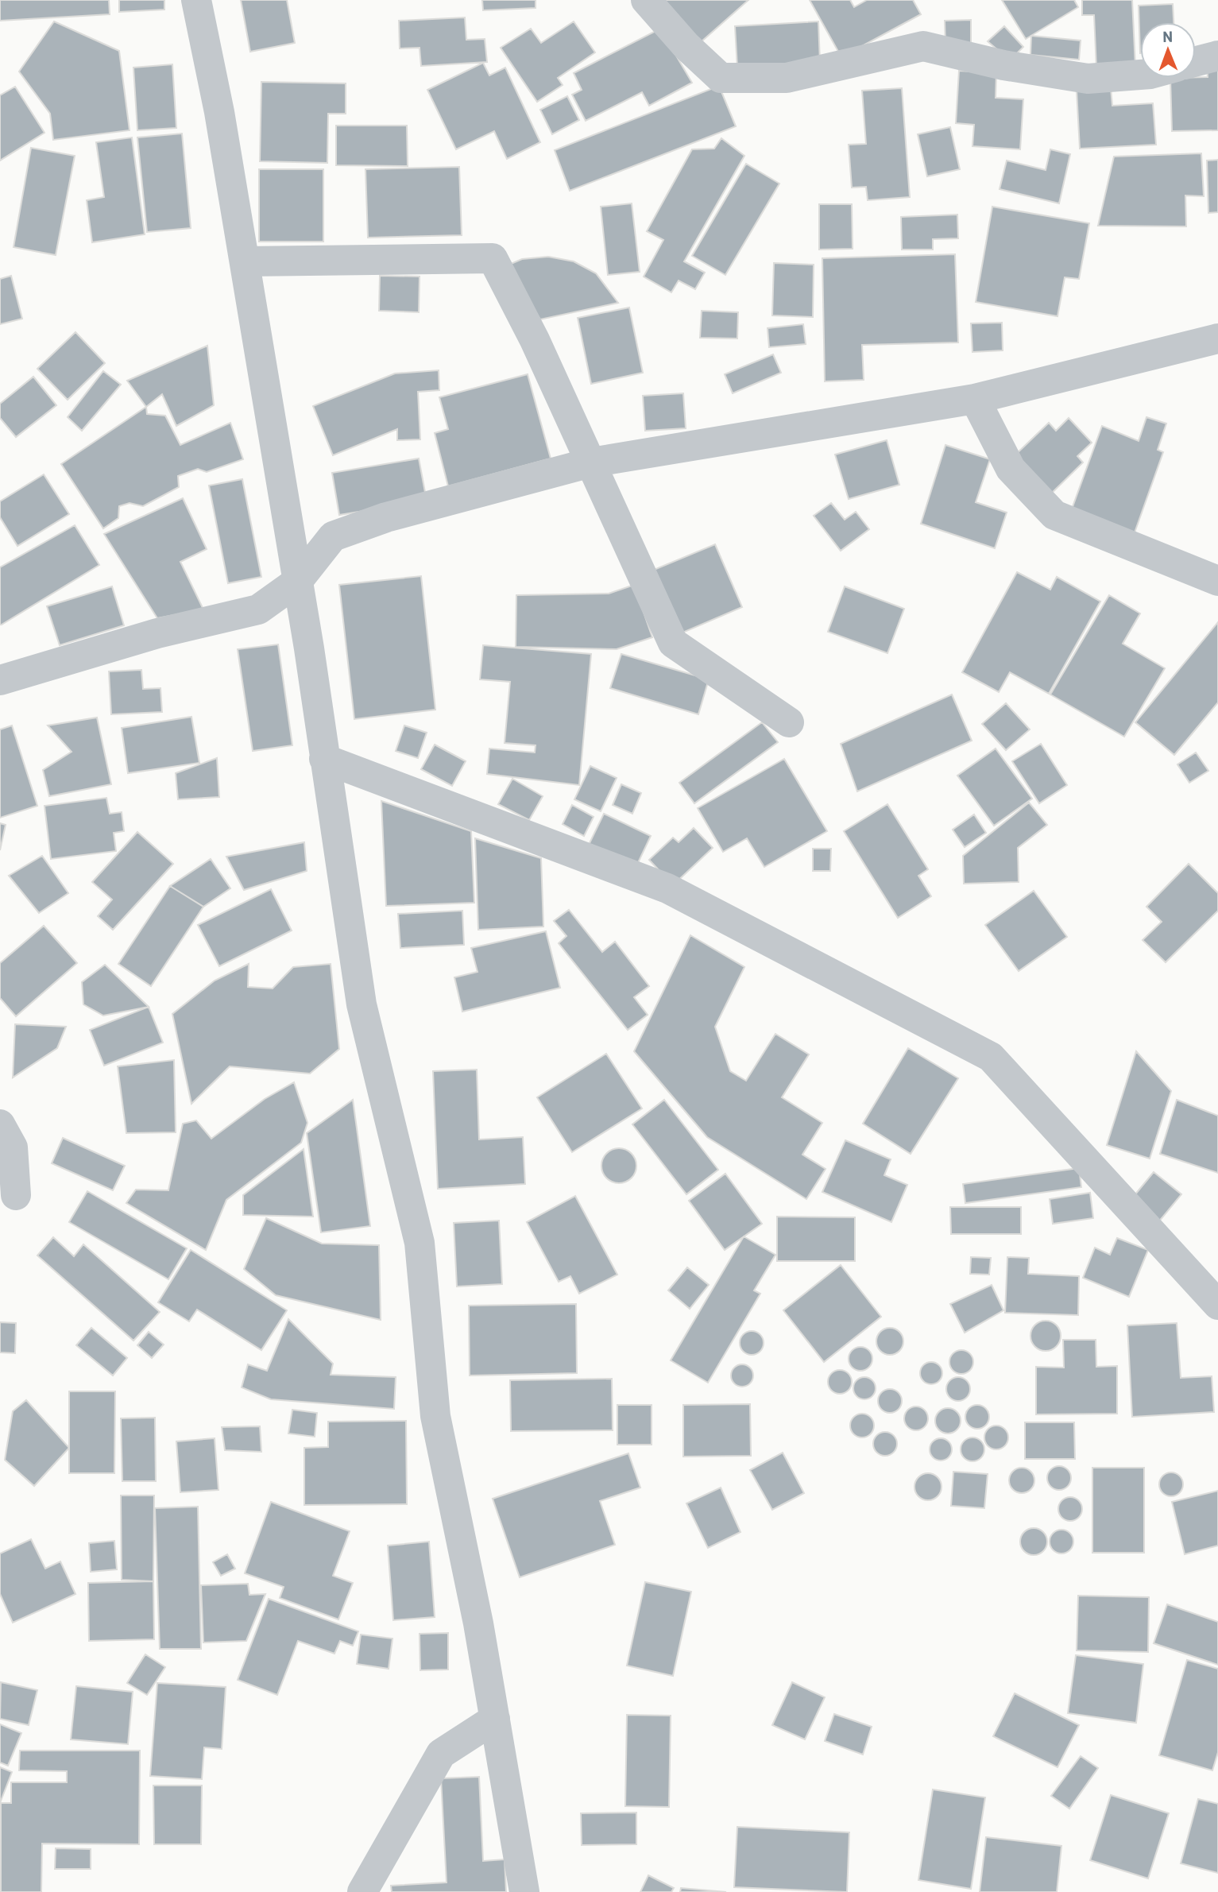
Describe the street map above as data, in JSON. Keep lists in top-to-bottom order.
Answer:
{
  "north": "top"
}
